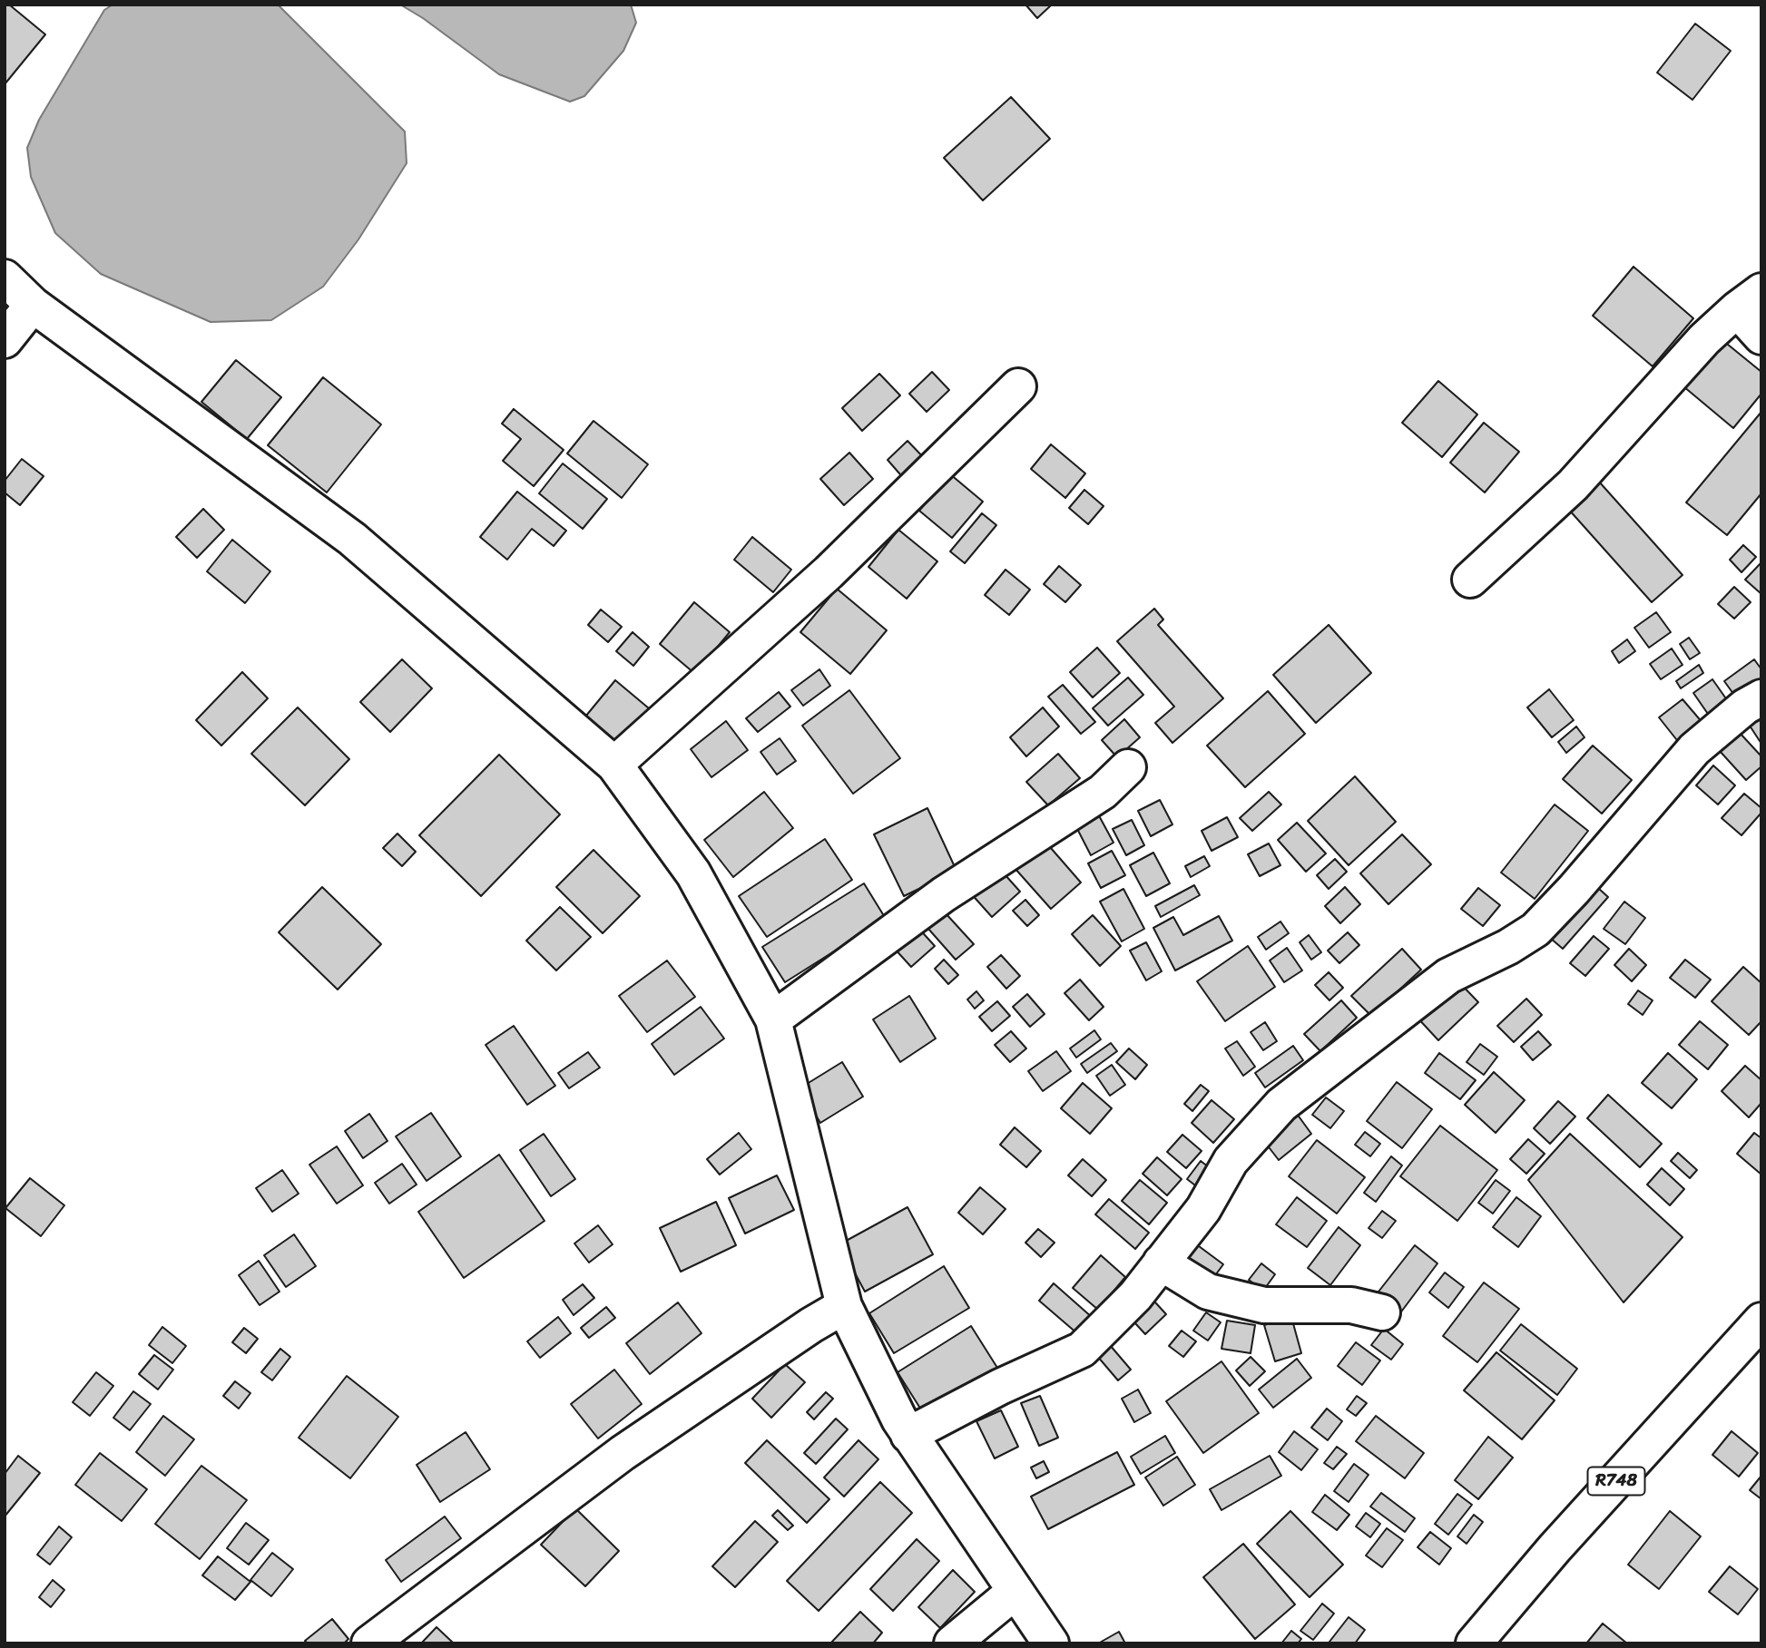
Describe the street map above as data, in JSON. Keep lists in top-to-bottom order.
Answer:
{
  "streets": {
    "street": ["R748"]
  }
}
